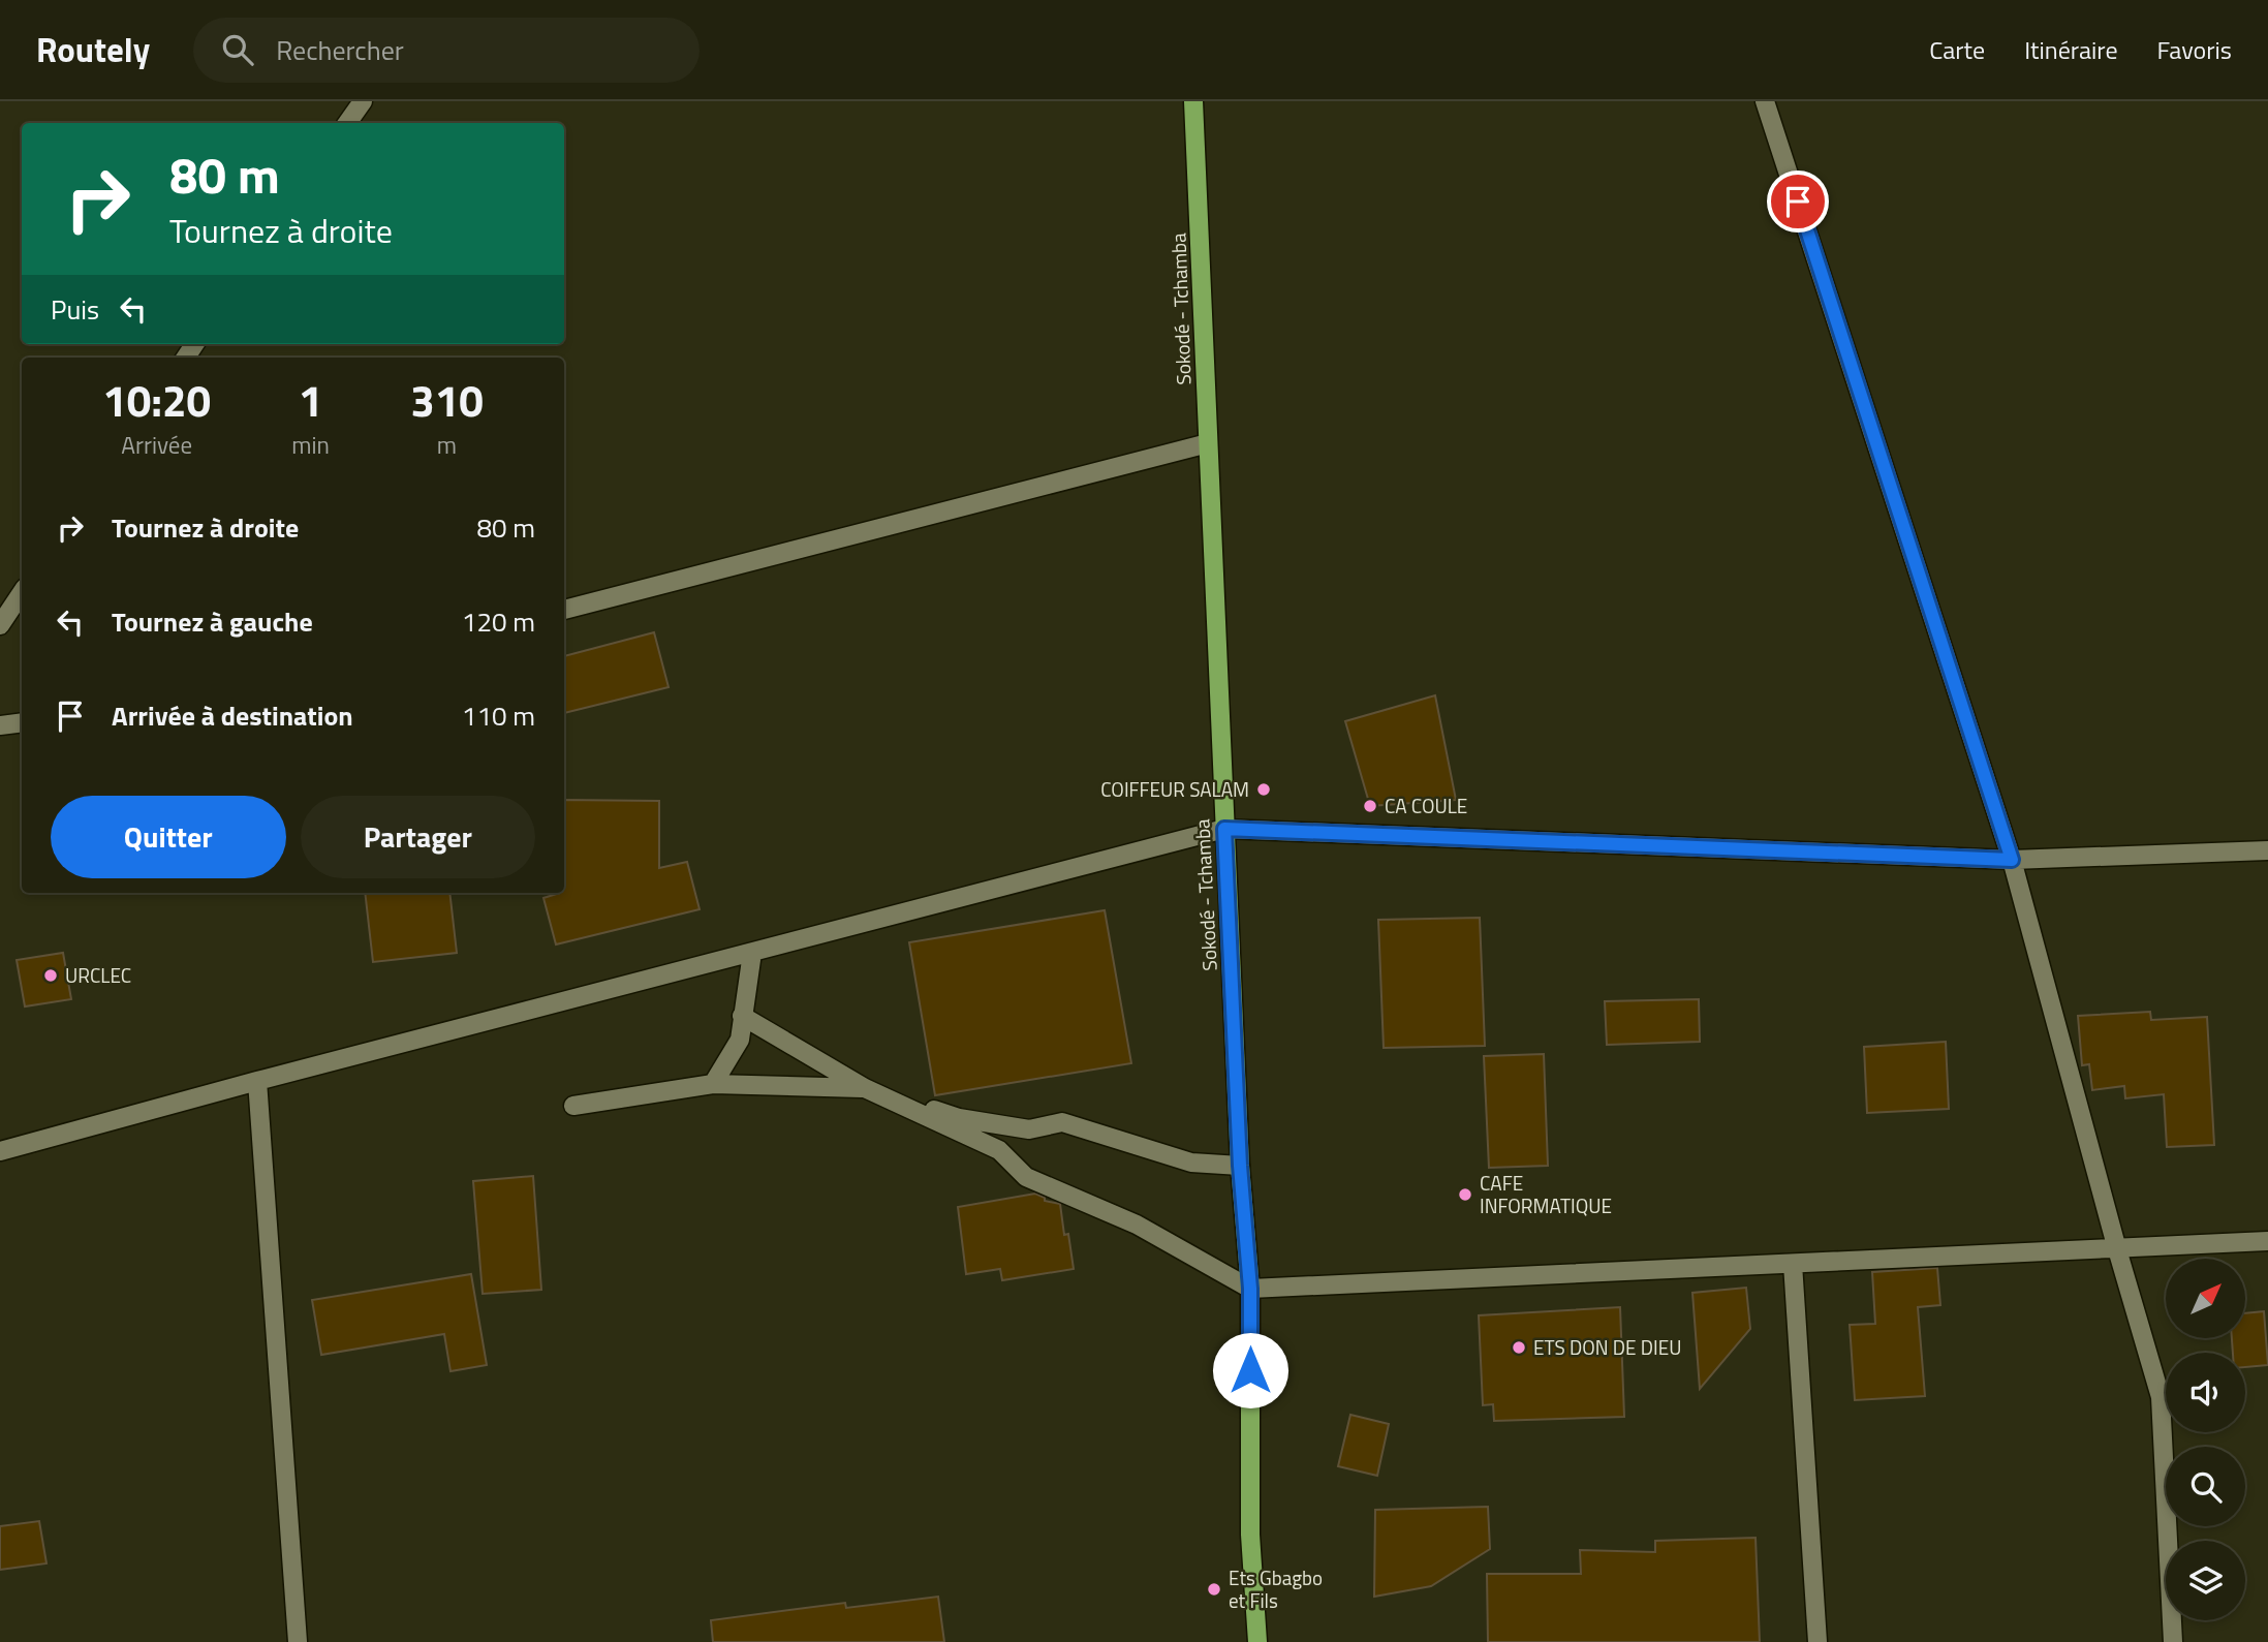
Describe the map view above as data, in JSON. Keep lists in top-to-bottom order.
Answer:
{
  "streets": {
    "main road": ["Sokodé - Tchamba"]
  },
  "places": [
    "COIFFEUR SALAM",
    "CA COULE",
    "URCLEC",
    "CAFE INFORMATIQUE",
    "ETS DON DE DIEU",
    "Ets Gbagbo et Fils"
  ],
  "north": "top right",
  "page": {
    "header": "Routely",
    "search": "Rechercher",
    "nav": ["Carte", "Itinéraire", "Favoris"],
    "turn": ["80 m", "Tournez à droite"],
    "then": "Puis",
    "eta": [
      "10:20",
      "Arrivée",
      "1",
      "min",
      "310",
      "m"
    ],
    "list": [
      {
        "name": "Tournez à droite",
        "value": "80 m"
      },
      {
        "name": "Tournez à gauche",
        "value": "120 m"
      },
      {
        "name": "Arrivée à destination",
        "value": "110 m"
      }
    ],
    "buttons": ["Quitter", "Partager"]
  }
}
